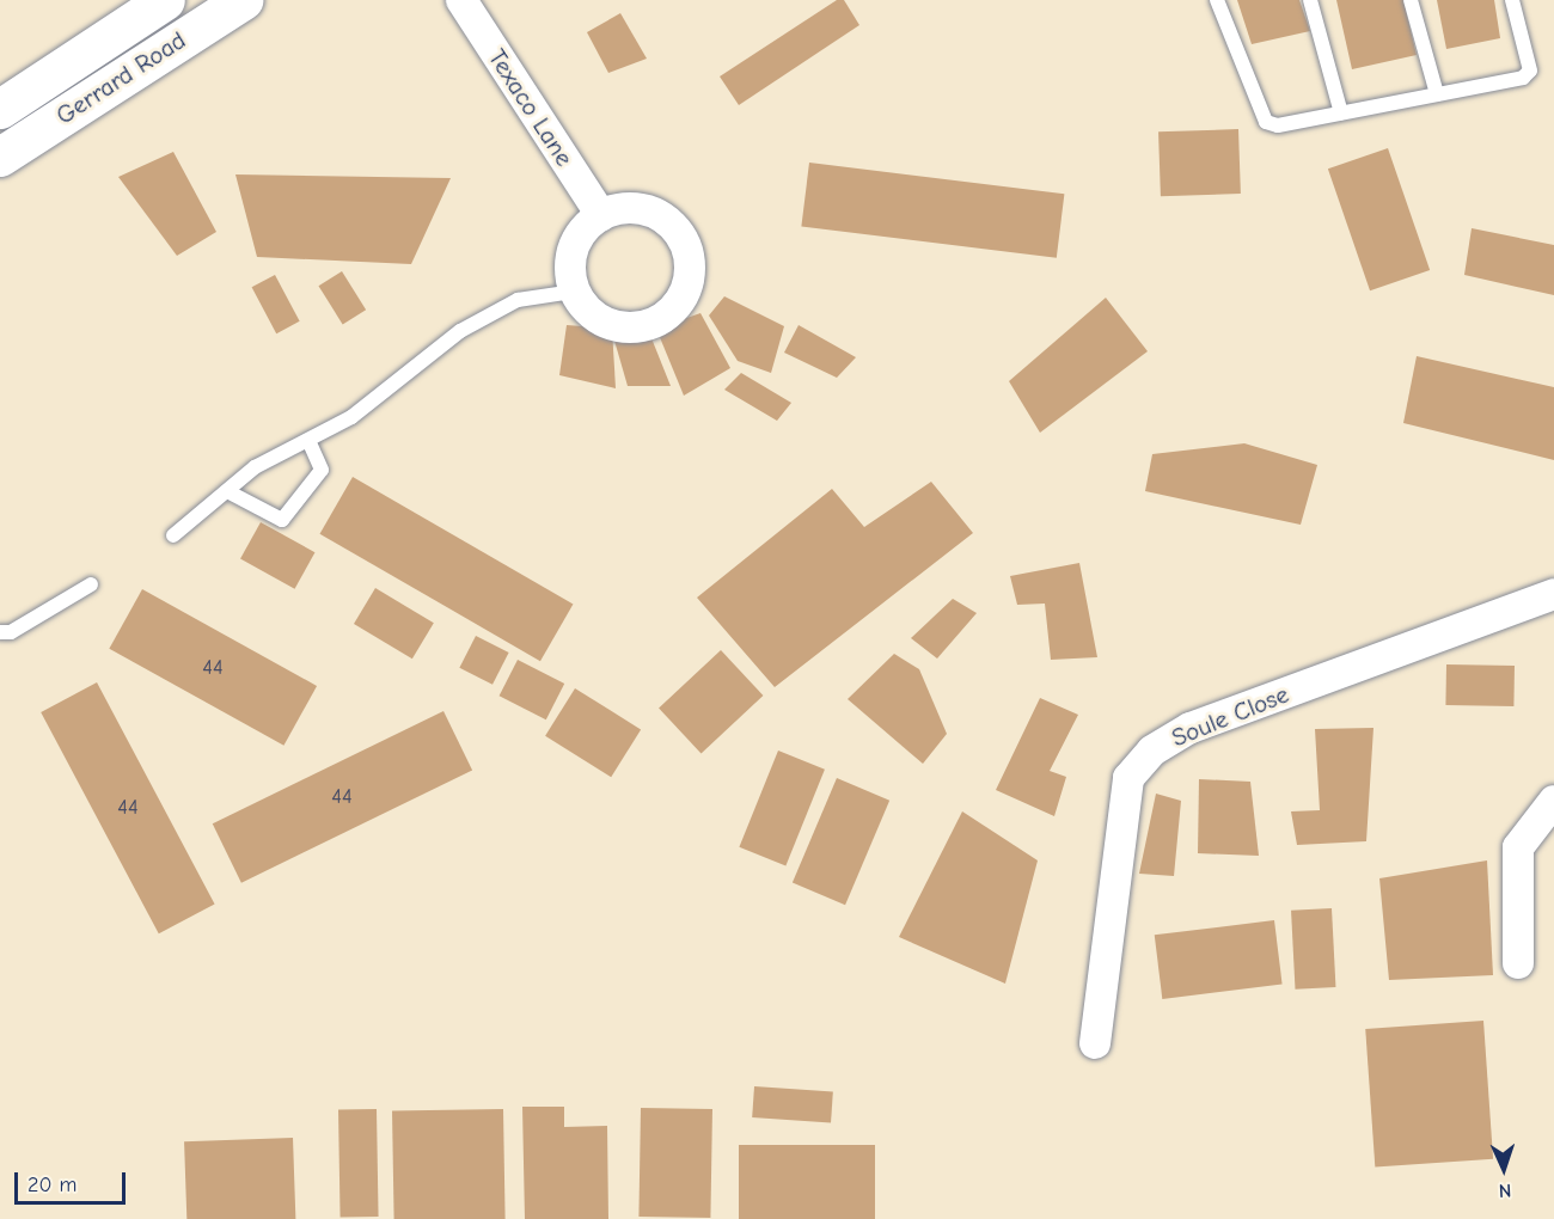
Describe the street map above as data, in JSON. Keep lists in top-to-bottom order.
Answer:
{
  "streets": {
    "main road": ["Gerrard Road"],
    "street": ["Texaco Lane", "Soule Close"]
  },
  "house_numbers": ["44", "44", "44"],
  "scale_bar": "20 m",
  "north": "bottom"
}
